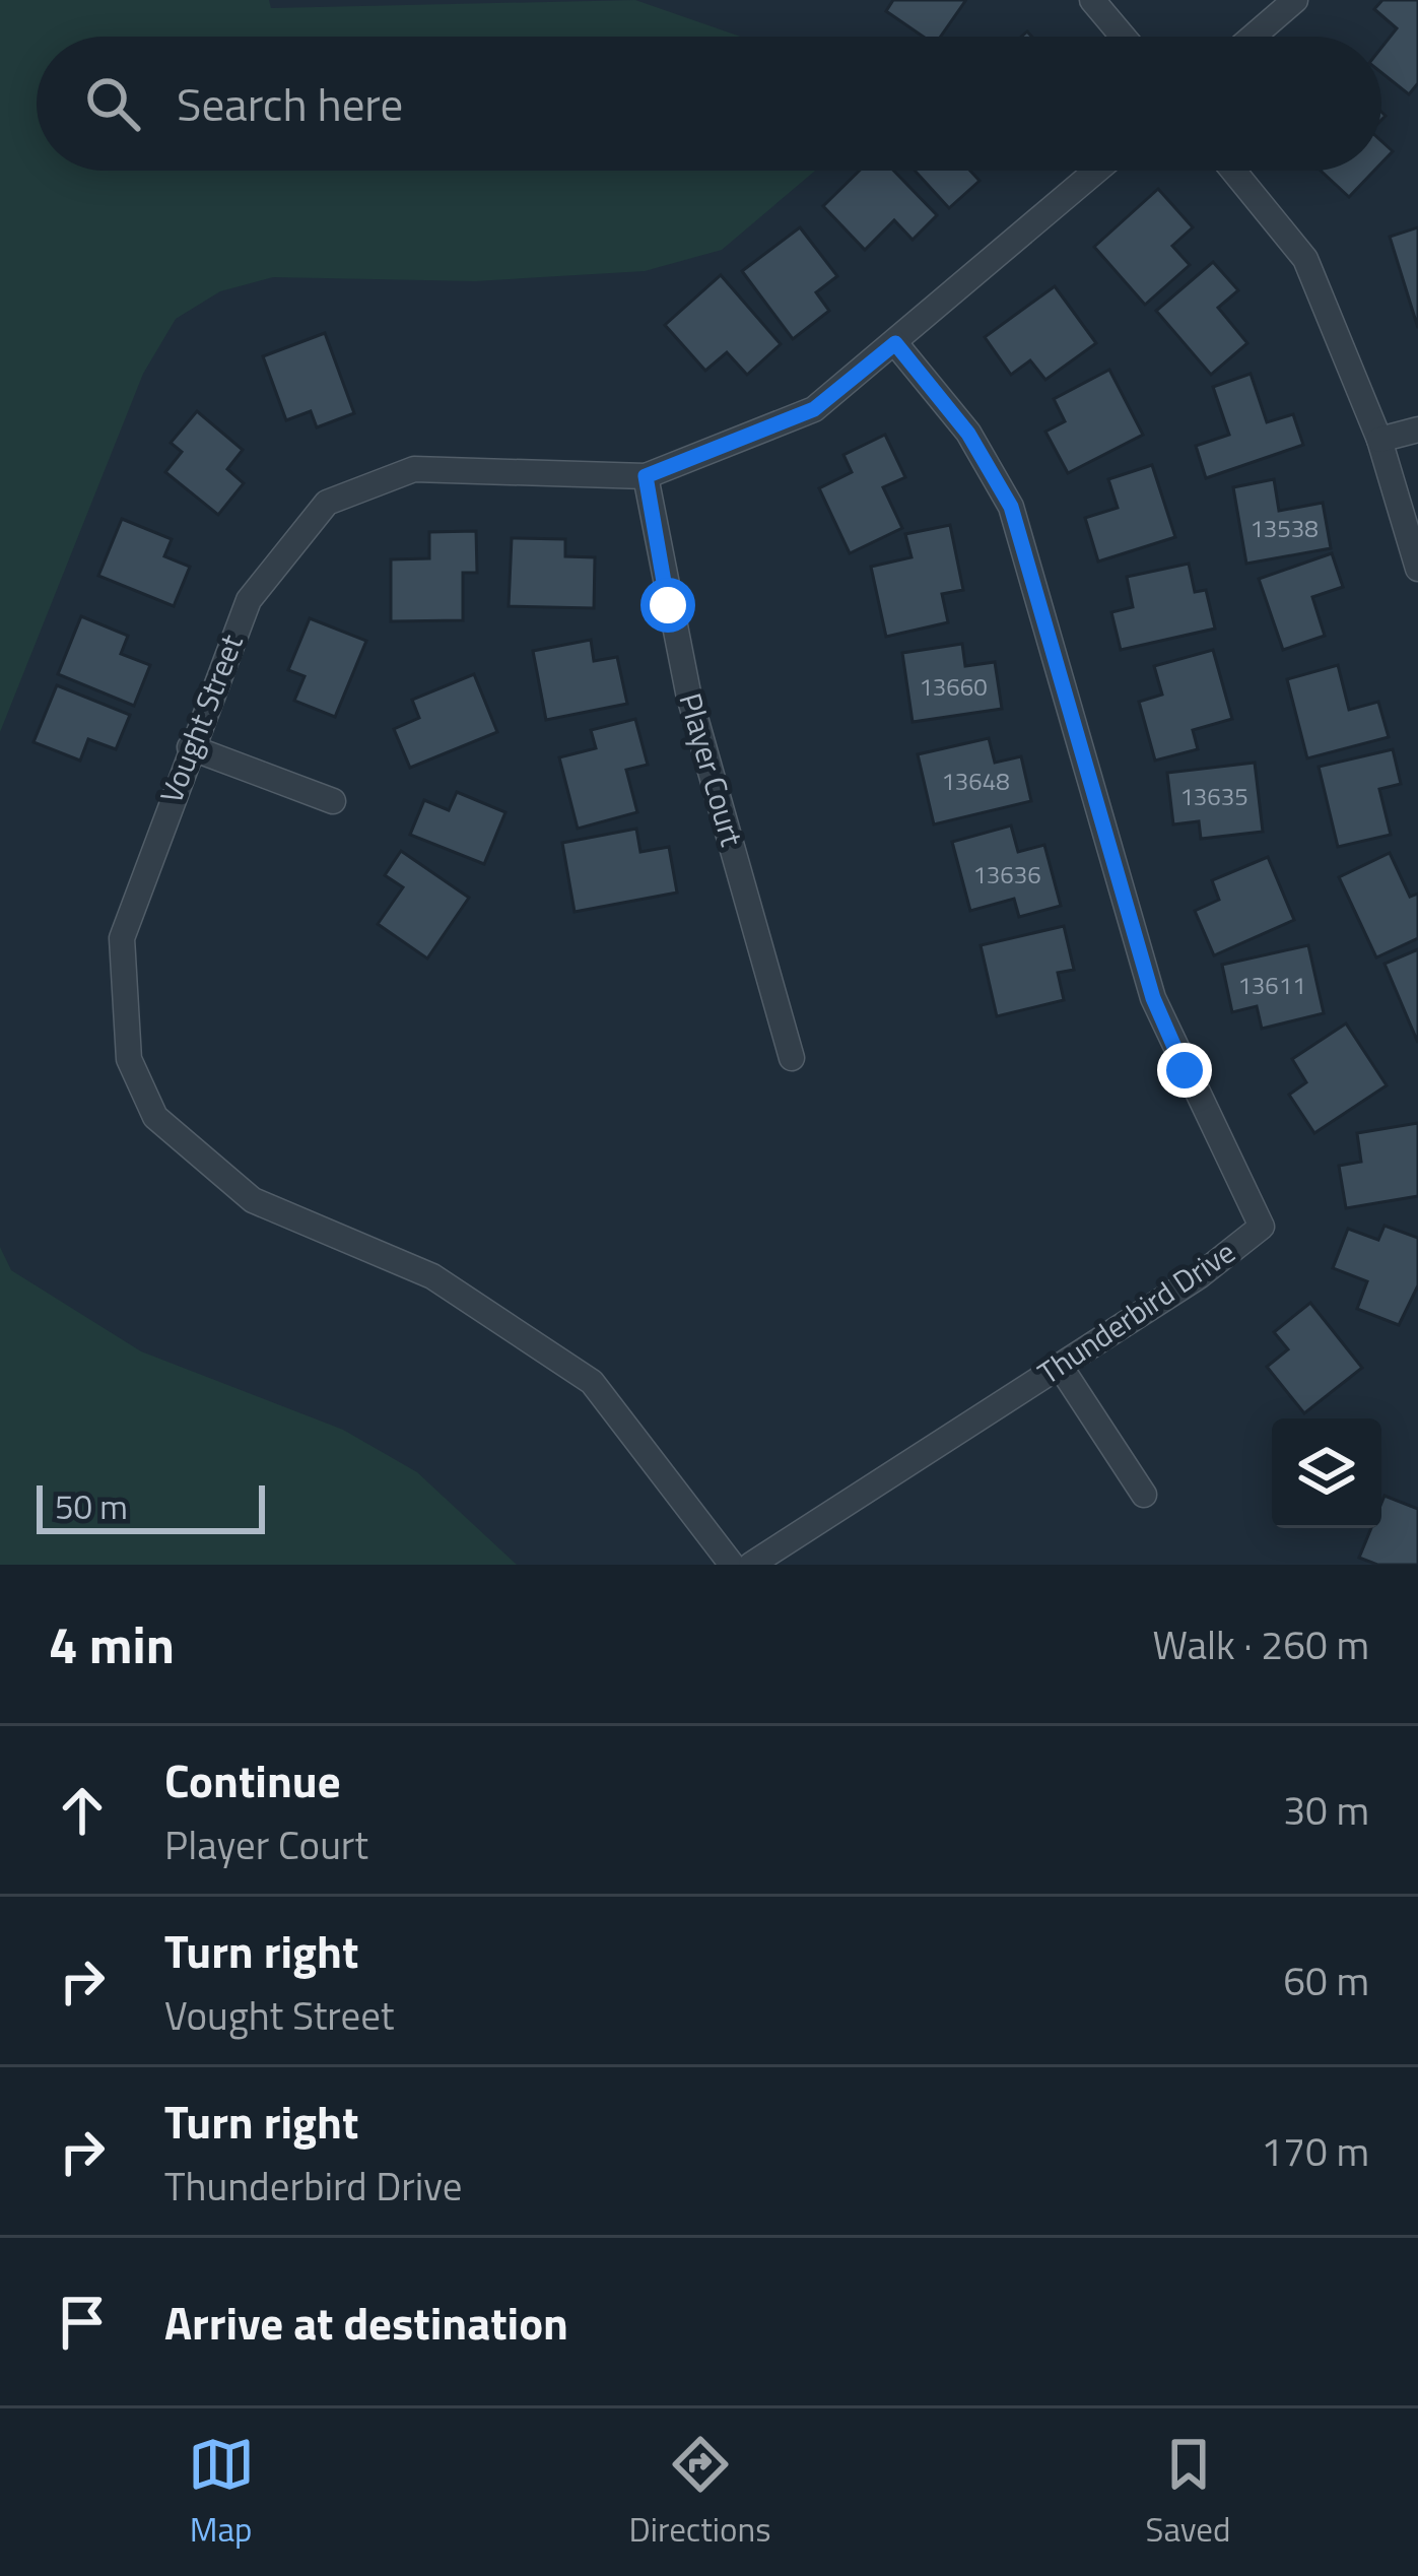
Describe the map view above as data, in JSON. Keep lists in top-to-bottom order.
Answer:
{
  "streets": {
    "street": ["Vought Street", "Player Court", "Thunderbird Drive"]
  },
  "crossings": [
    ["Vought Street", "Player Court"],
    ["Vought Street", "Thunderbird Drive"]
  ],
  "house_numbers": [
    "13538",
    "13660",
    "13648",
    "13635",
    "13636",
    "13611"
  ],
  "scale_bar": "50 m",
  "page": {
    "search": "Search here",
    "scale": "50 m",
    "heading": ["4 min", "Walk · 260 m"],
    "list": [
      ["Continue", "Player Court", "30 m"],
      ["Turn right", "Vought Street", "60 m"],
      ["Turn right", "Thunderbird Drive", "170 m"],
      "Arrive at destination"
    ],
    "nav": ["Map", "Directions", "Saved"]
  }
}
